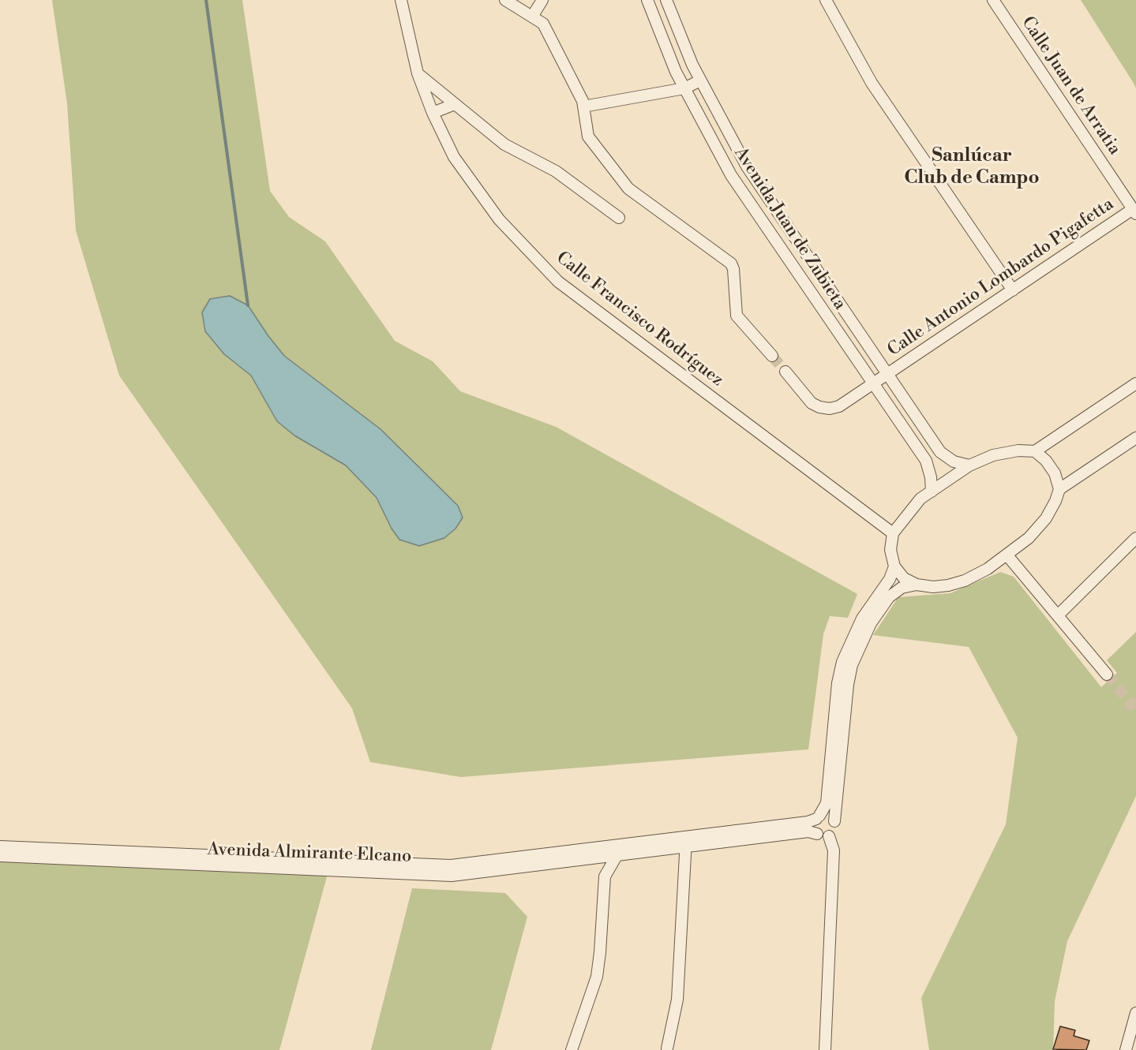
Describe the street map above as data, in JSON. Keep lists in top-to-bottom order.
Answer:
{
  "streets": {
    "street": [
      "Calle Juan de Arratia",
      "Avenida Juan de Zubieta",
      "Calle Antonio Lombardo Pigafetta",
      "Calle Francisco Rodríguez",
      "Avenida Almirante Elcano"
    ]
  },
  "crossings": [
    ["Calle Juan de Arratia", "Calle Antonio Lombardo Pigafetta"],
    ["Avenida Juan de Zubieta", "Calle Antonio Lombardo Pigafetta"]
  ],
  "districts": ["Sanlúcar Club de Campo"]
}
